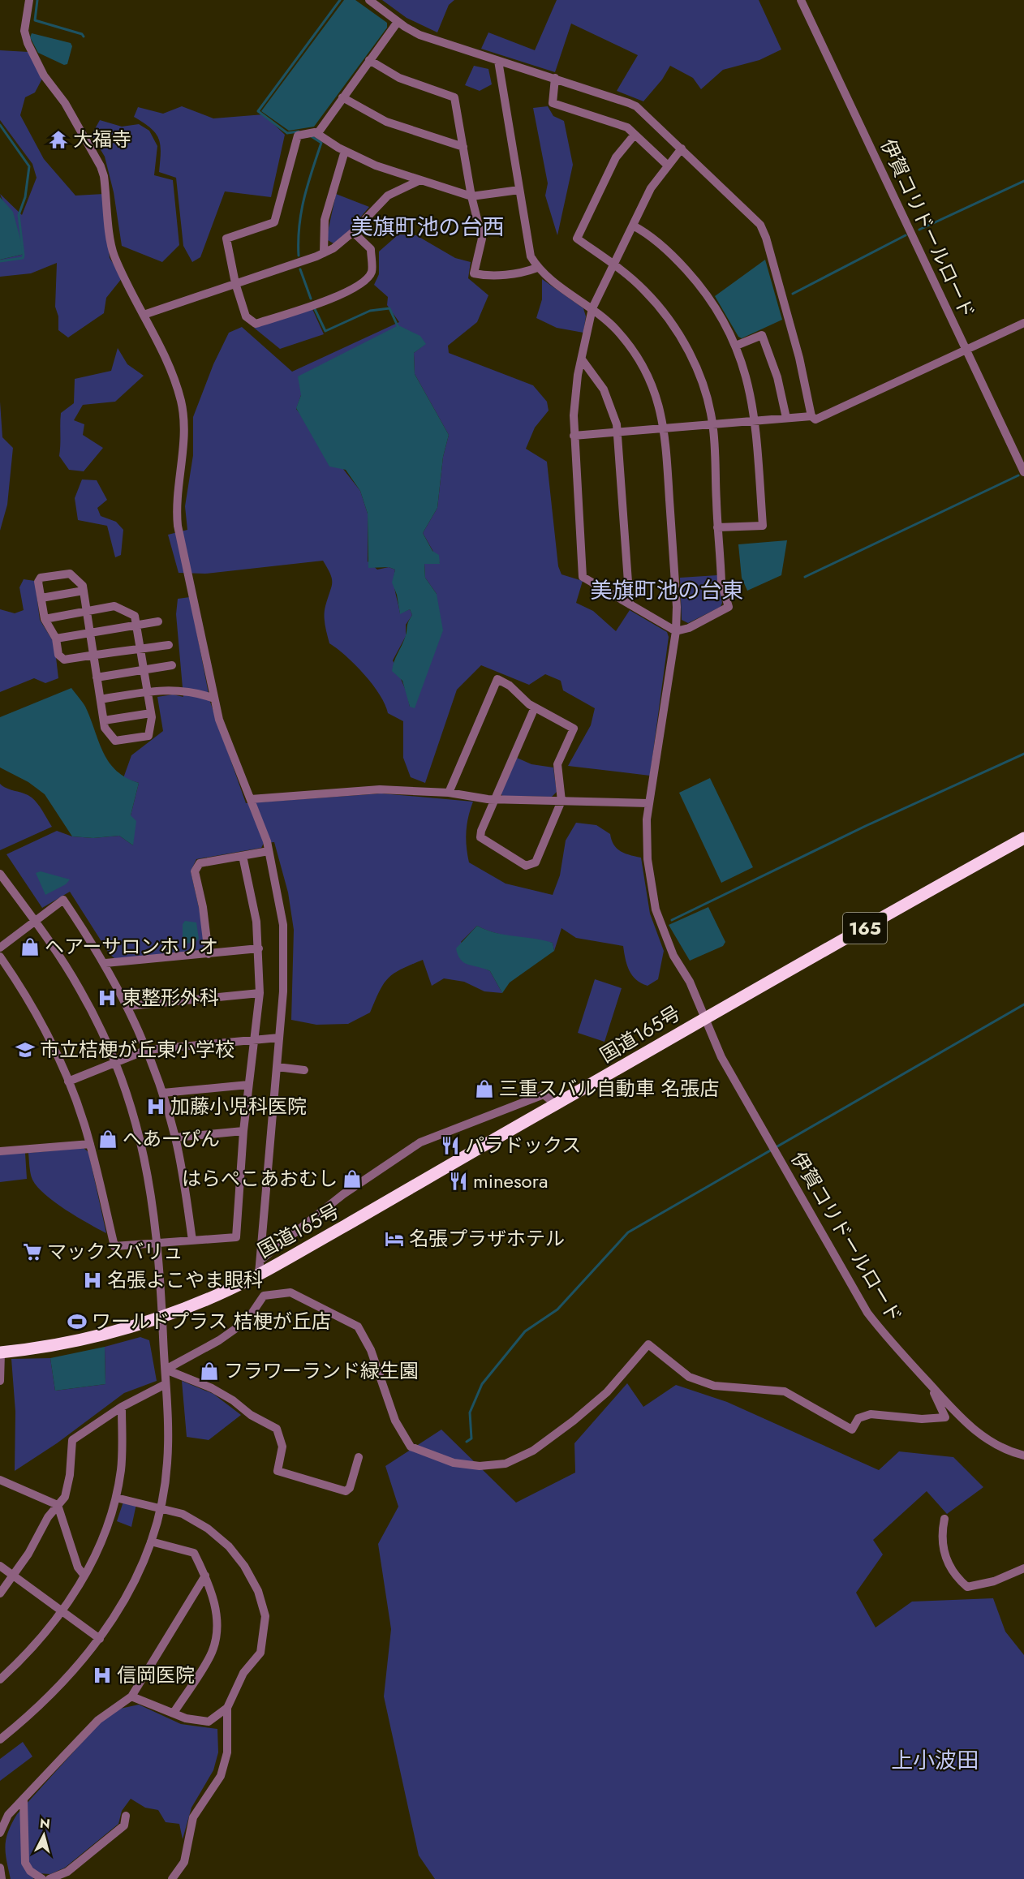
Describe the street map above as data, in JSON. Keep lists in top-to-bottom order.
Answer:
{
  "streets": {
    "highway": ["165", "国道165号"],
    "street": ["伊賀コリドールロード"]
  },
  "crossings": [
    ["伊賀コリドールロード", "国道165号"]
  ],
  "districts": ["美旗町池の台西", "美旗町池の台東", "上小波田"],
  "places": {
    "temple": ["大福寺"],
    "shop": [
      "ヘアーサロンホリオ",
      "三重スバル自動車 名張店",
      "へあーぴん",
      "はらぺこあおむし",
      "フラワーランド緑生園"
    ],
    "hospital": [
      "東整形外科",
      "加藤小児科医院",
      "名張よこやま眼科",
      "信岡医院"
    ],
    "school or university": ["市立桔梗が丘東小学校"],
    "restaurant": ["パラドックス", "minesora"],
    "hotel": ["名張プラザホテル"],
    "supermarket": ["マックスバリュ"],
    "sports": ["ワールドプラス 桔梗が丘店"]
  },
  "north": "top"
}
